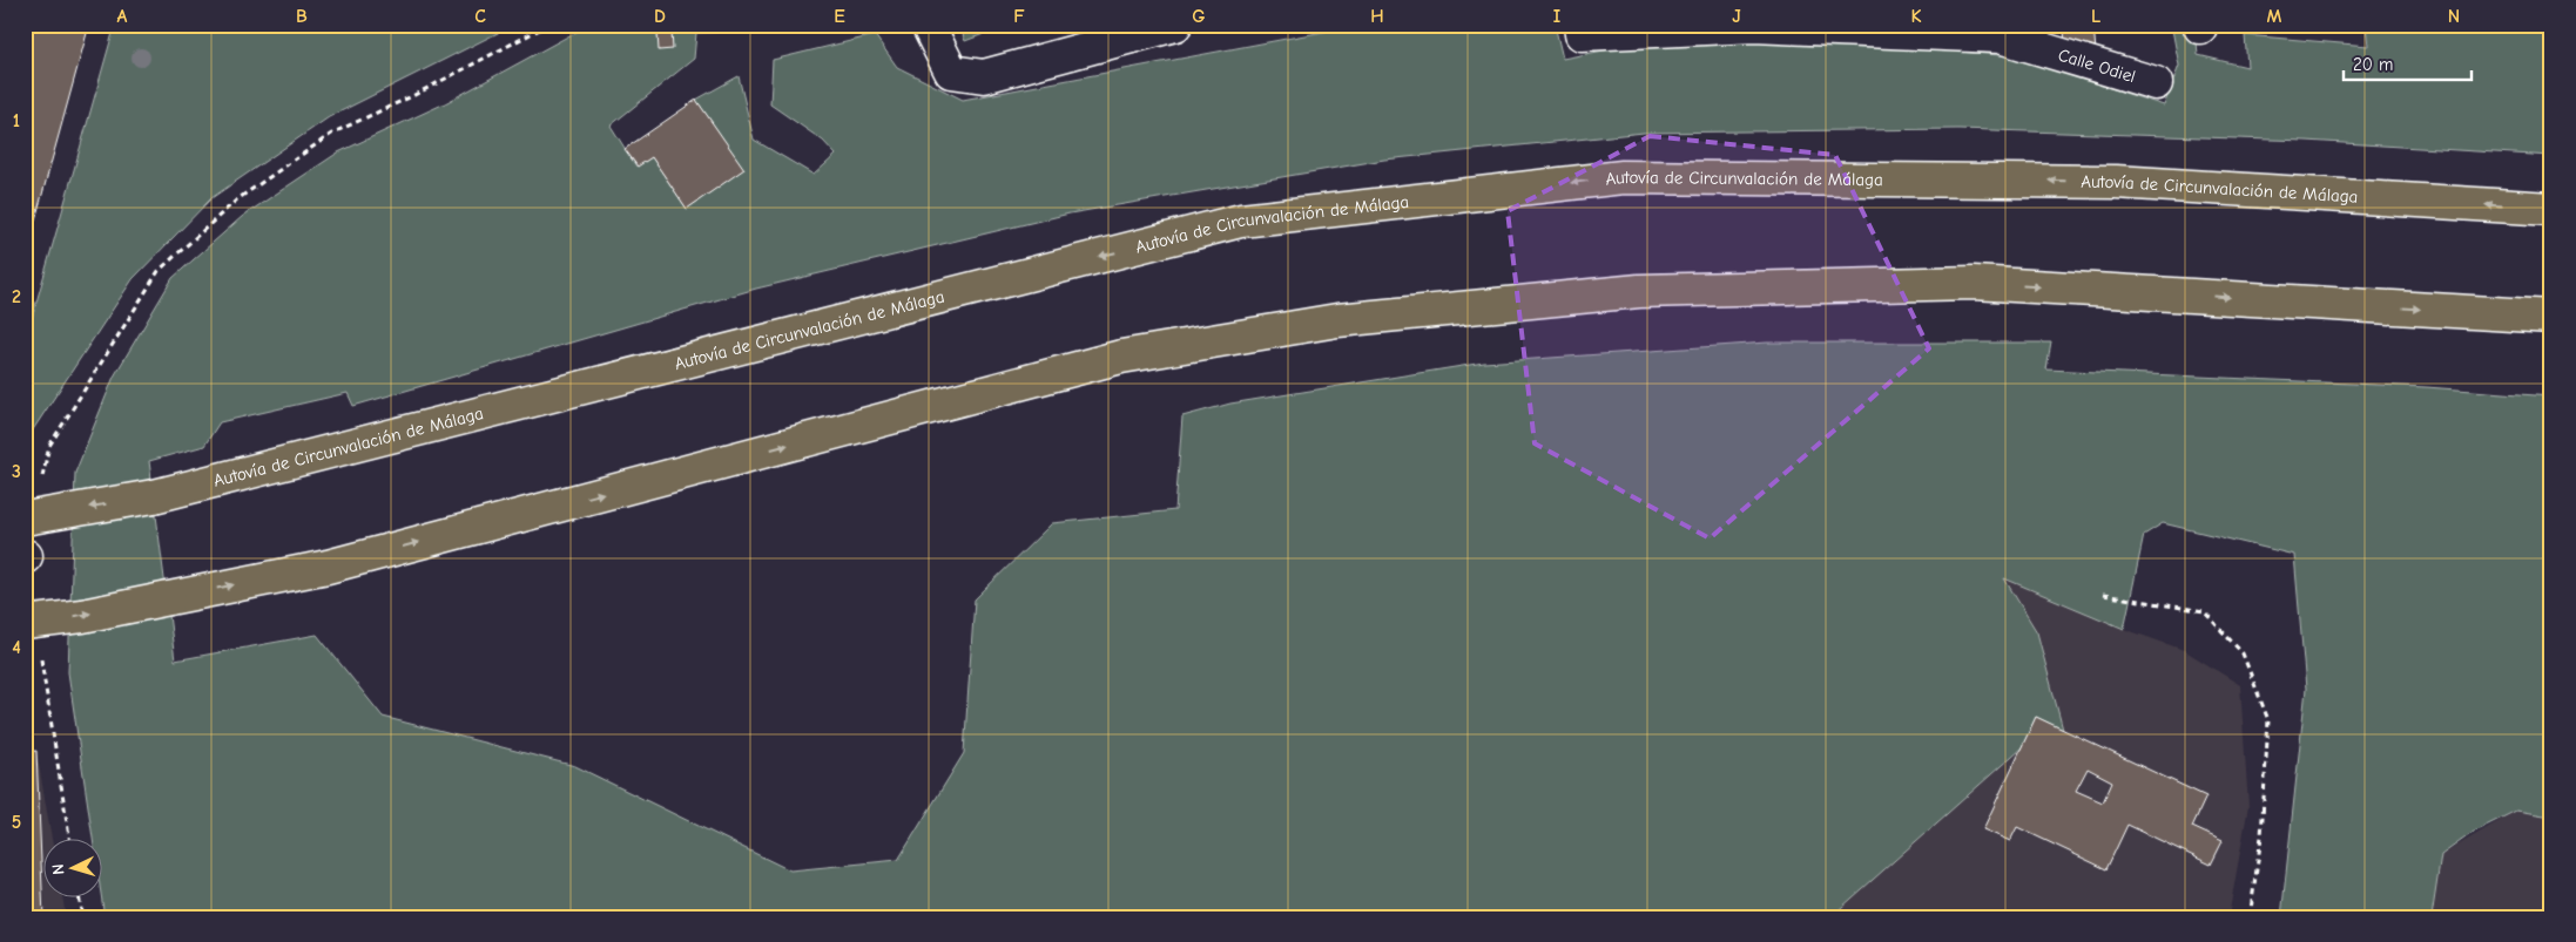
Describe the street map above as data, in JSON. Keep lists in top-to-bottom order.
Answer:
{
  "streets": {
    "highway": ["Autovía de Circunvalación de Málaga"],
    "lane": ["Calle Odiel"]
  },
  "scale_bar": "20 m",
  "north": "left",
  "grid": {
    "columns": [
      "A",
      "B",
      "C",
      "D",
      "E",
      "F",
      "G",
      "H",
      "I",
      "J",
      "K",
      "L",
      "M",
      "N"
    ],
    "rows": [
      "1",
      "2",
      "3",
      "4",
      "5"
    ]
  }
}
